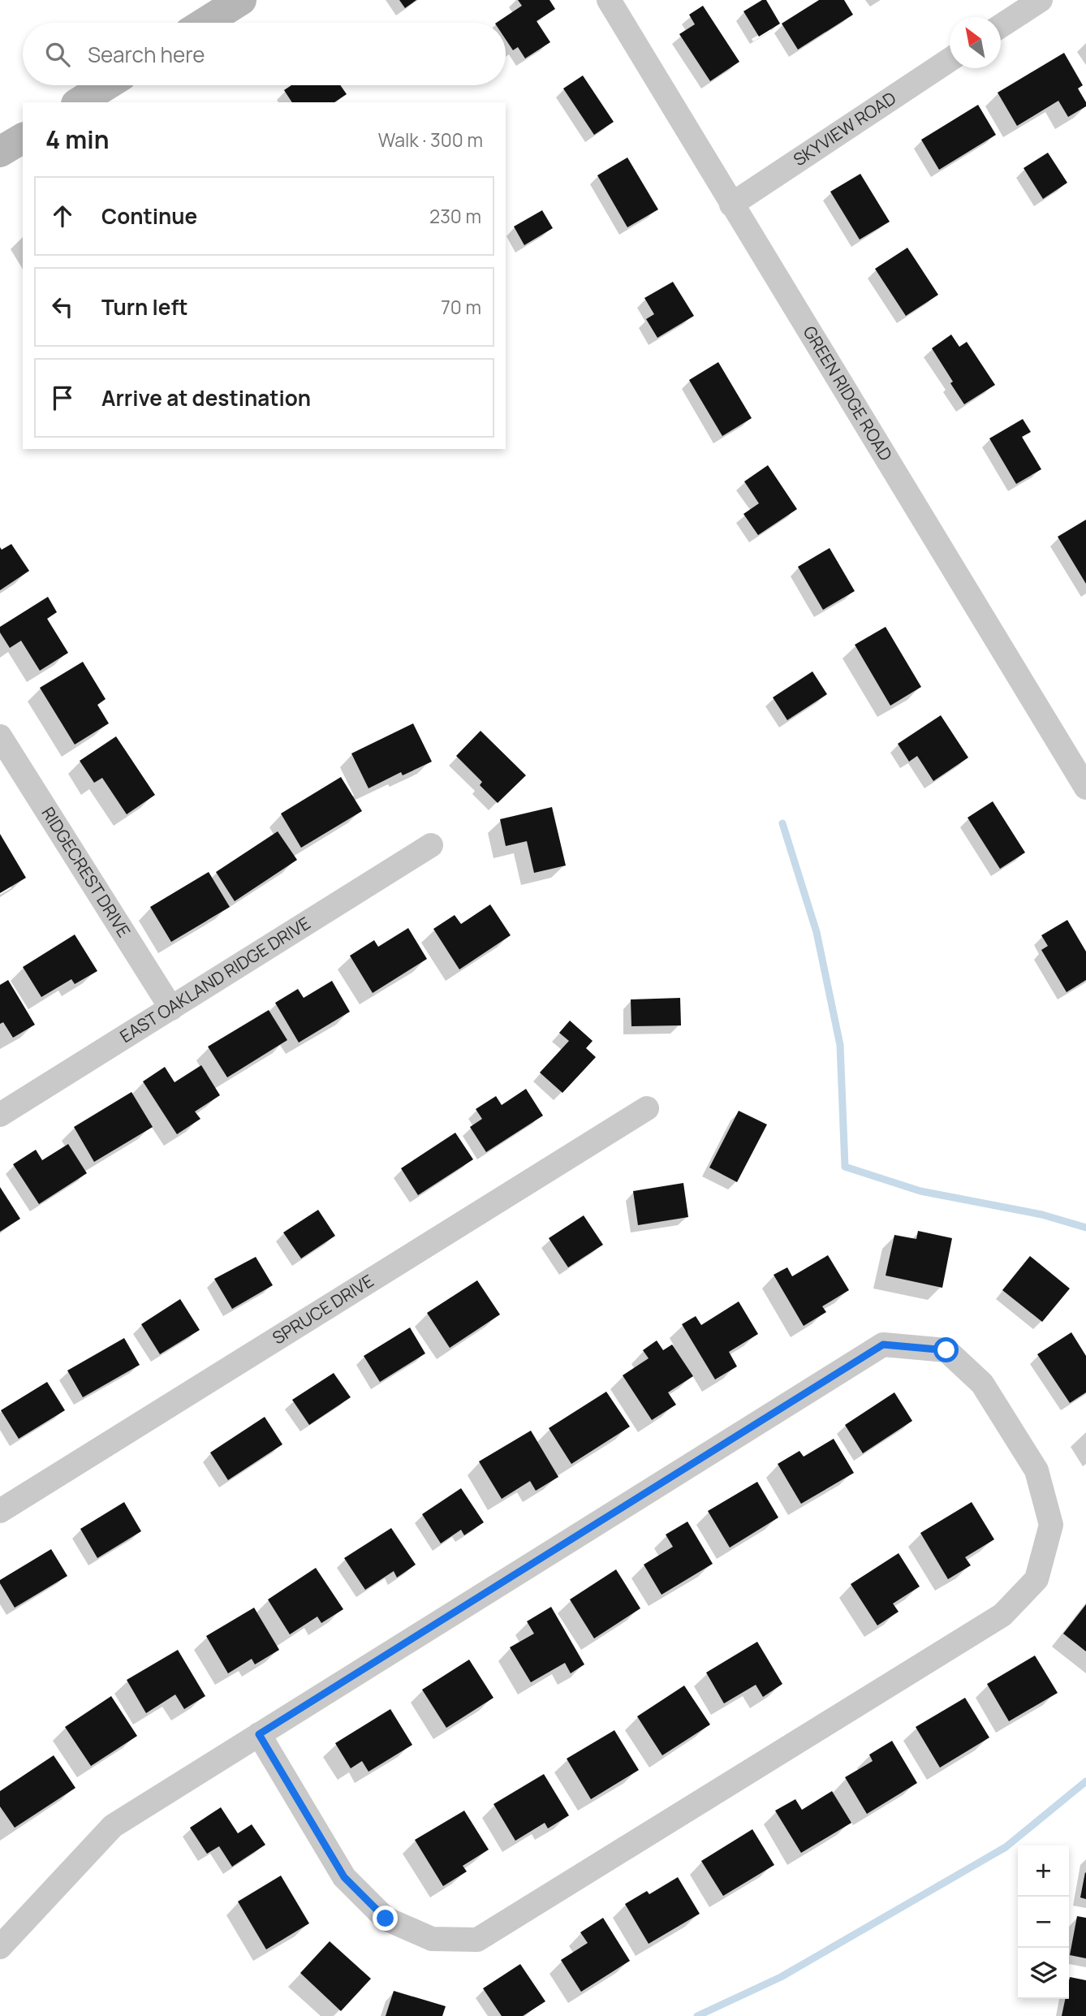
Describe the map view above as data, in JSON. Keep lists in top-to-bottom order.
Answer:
{
  "streets": {
    "street": [
      "SKYVIEW ROAD",
      "GREEN RIDGE ROAD",
      "RIDGECREST DRIVE",
      "EAST OAKLAND RIDGE DRIVE",
      "SPRUCE DRIVE"
    ]
  },
  "crossings": [
    ["SKYVIEW ROAD", "GREEN RIDGE ROAD"],
    ["RIDGECREST DRIVE", "EAST OAKLAND RIDGE DRIVE"]
  ],
  "north": "top left",
  "page": {
    "search": "Search here",
    "heading": ["4 min", "Walk · 300 m"],
    "list": [
      ["Continue", "230 m"],
      ["Turn left", "70 m"],
      "Arrive at destination"
    ],
    "map_buttons": ["+", "−"]
  }
}
